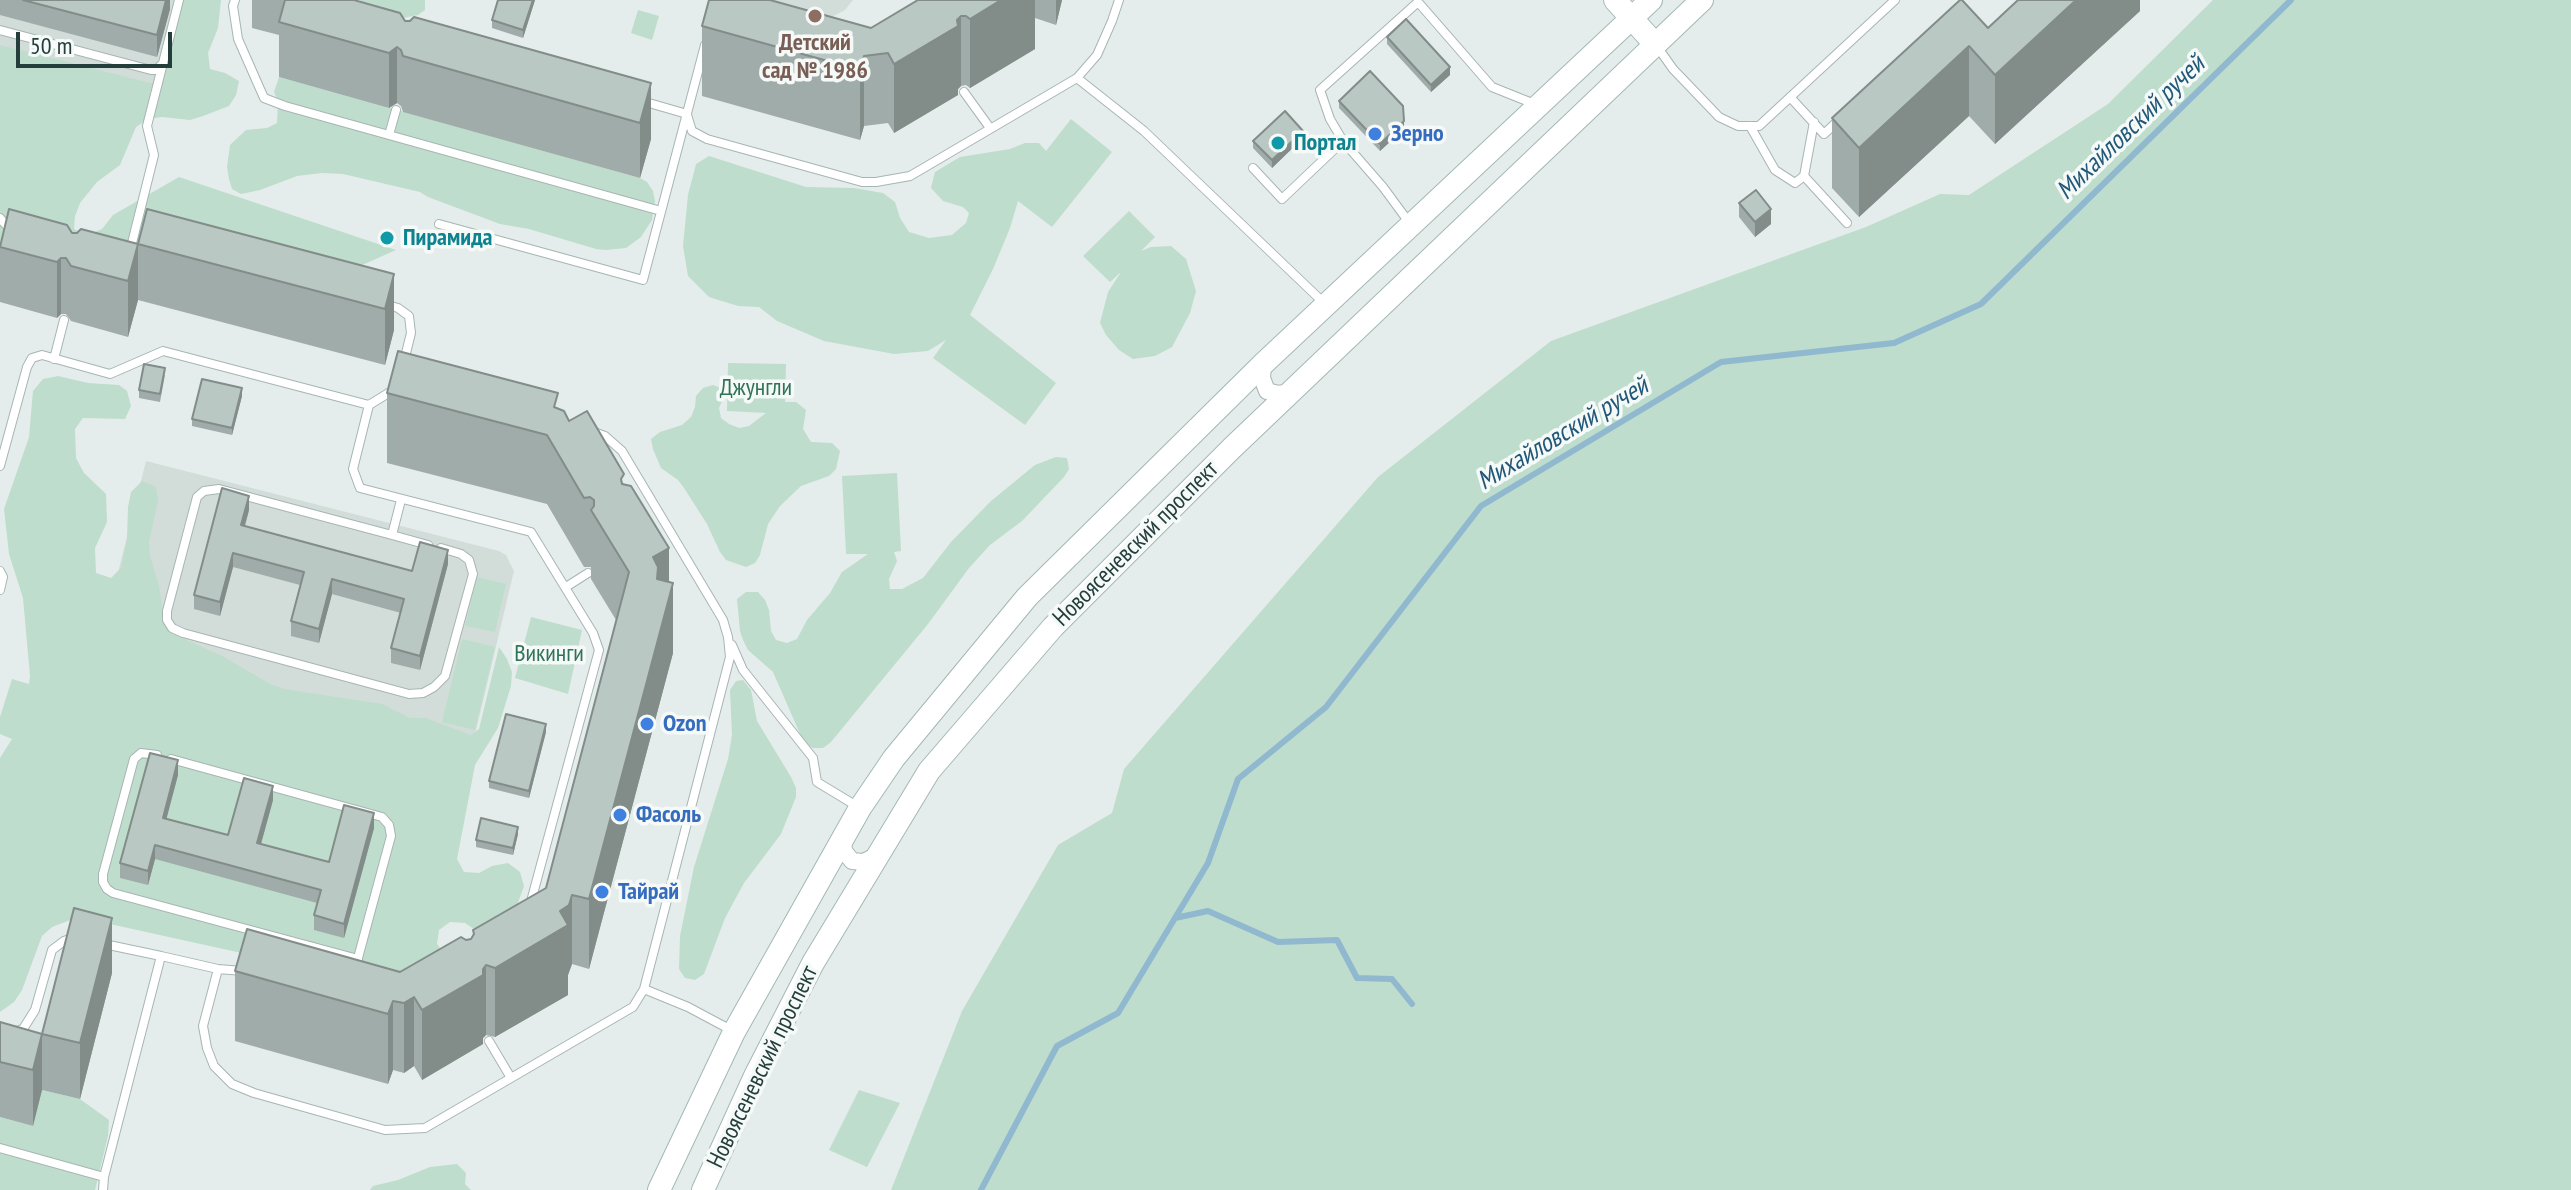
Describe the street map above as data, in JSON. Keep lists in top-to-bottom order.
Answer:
{
  "streets": {
    "main road": ["Новоясеневский проспект"]
  },
  "water": ["Михайловский ручей"],
  "parks": ["Джунгли", "Викинги"],
  "places": [
    "Детский сад № 1986",
    "Зерно",
    "Портал",
    "Пирамида",
    "Ozon",
    "Фасоль",
    "Тайрай"
  ],
  "scale_bar": "50 m"
}
